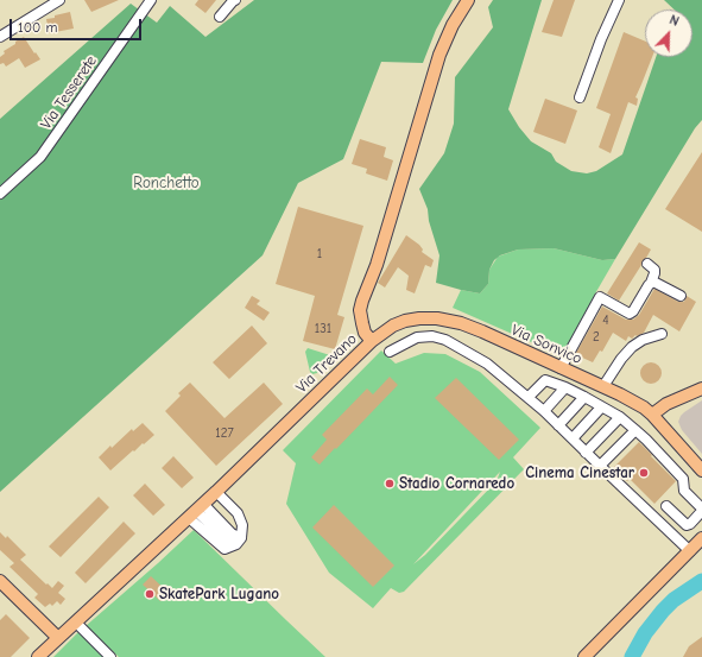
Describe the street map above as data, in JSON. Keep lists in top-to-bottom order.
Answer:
{
  "streets": {
    "main road": ["Via Sonvico", "Via Trevano"],
    "street": ["Via Tesserete"]
  },
  "crossings": [
    ["Via Sonvico", "Via Trevano"]
  ],
  "parks": ["Ronchetto"],
  "places": ["Cinema Cinestar", "Stadio Cornaredo", "SkatePark Lugano"],
  "house_numbers": [
    "1",
    "4",
    "131",
    "2",
    "127"
  ],
  "scale_bar": "100 m",
  "north": "top right"
}
